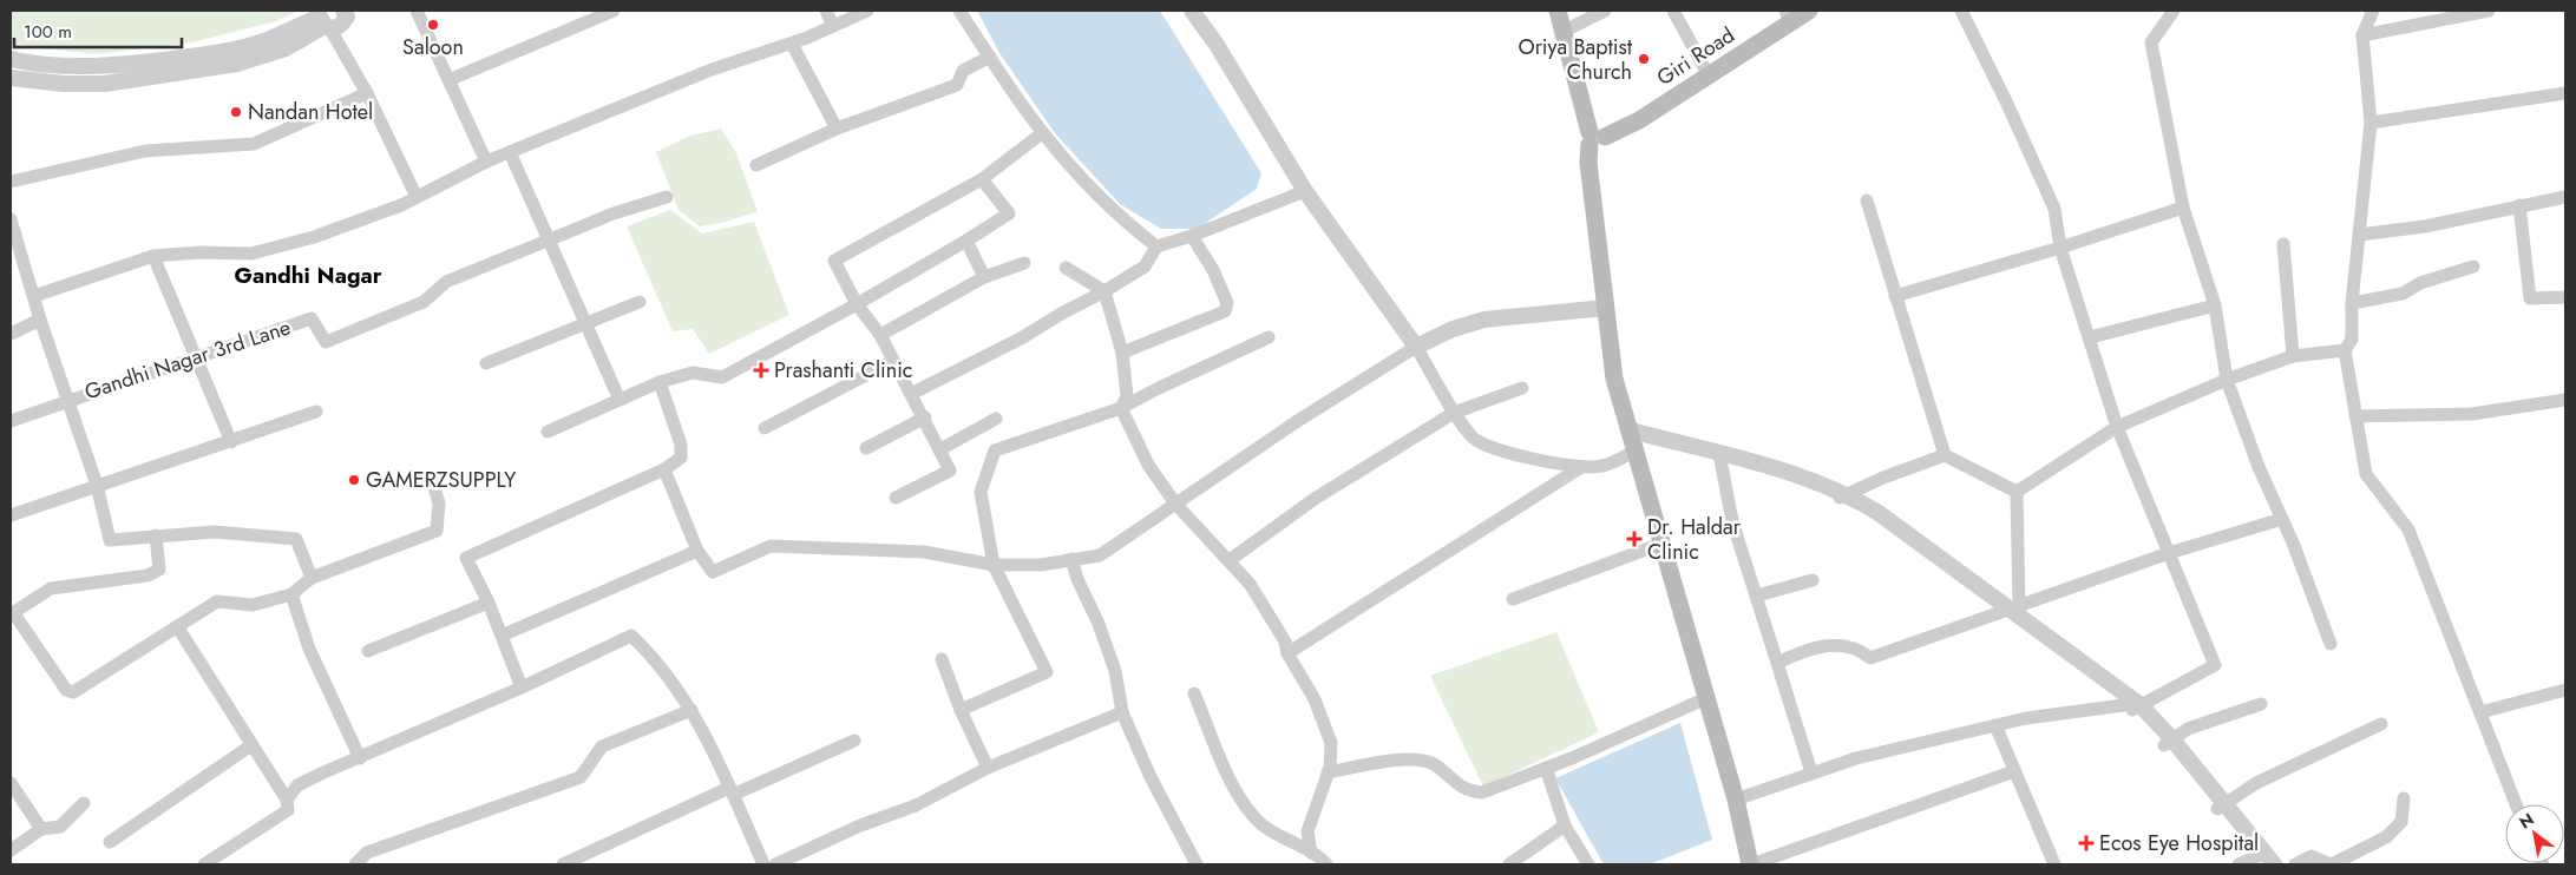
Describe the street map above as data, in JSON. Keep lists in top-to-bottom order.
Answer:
{
  "streets": {
    "main road": ["Giri Road"],
    "street": ["Gandhi Nagar 3rd Lane"]
  },
  "districts": ["Gandhi Nagar"],
  "places": {
    "other": [
      "Saloon",
      "Oriya Baptist Church",
      "Nandan Hotel",
      "GAMERZSUPPLY"
    ],
    "health": ["Prashanti Clinic", "Dr. Haldar Clinic", "Ecos Eye Hospital"]
  },
  "scale_bar": "100 m",
  "north": "top left"
}
